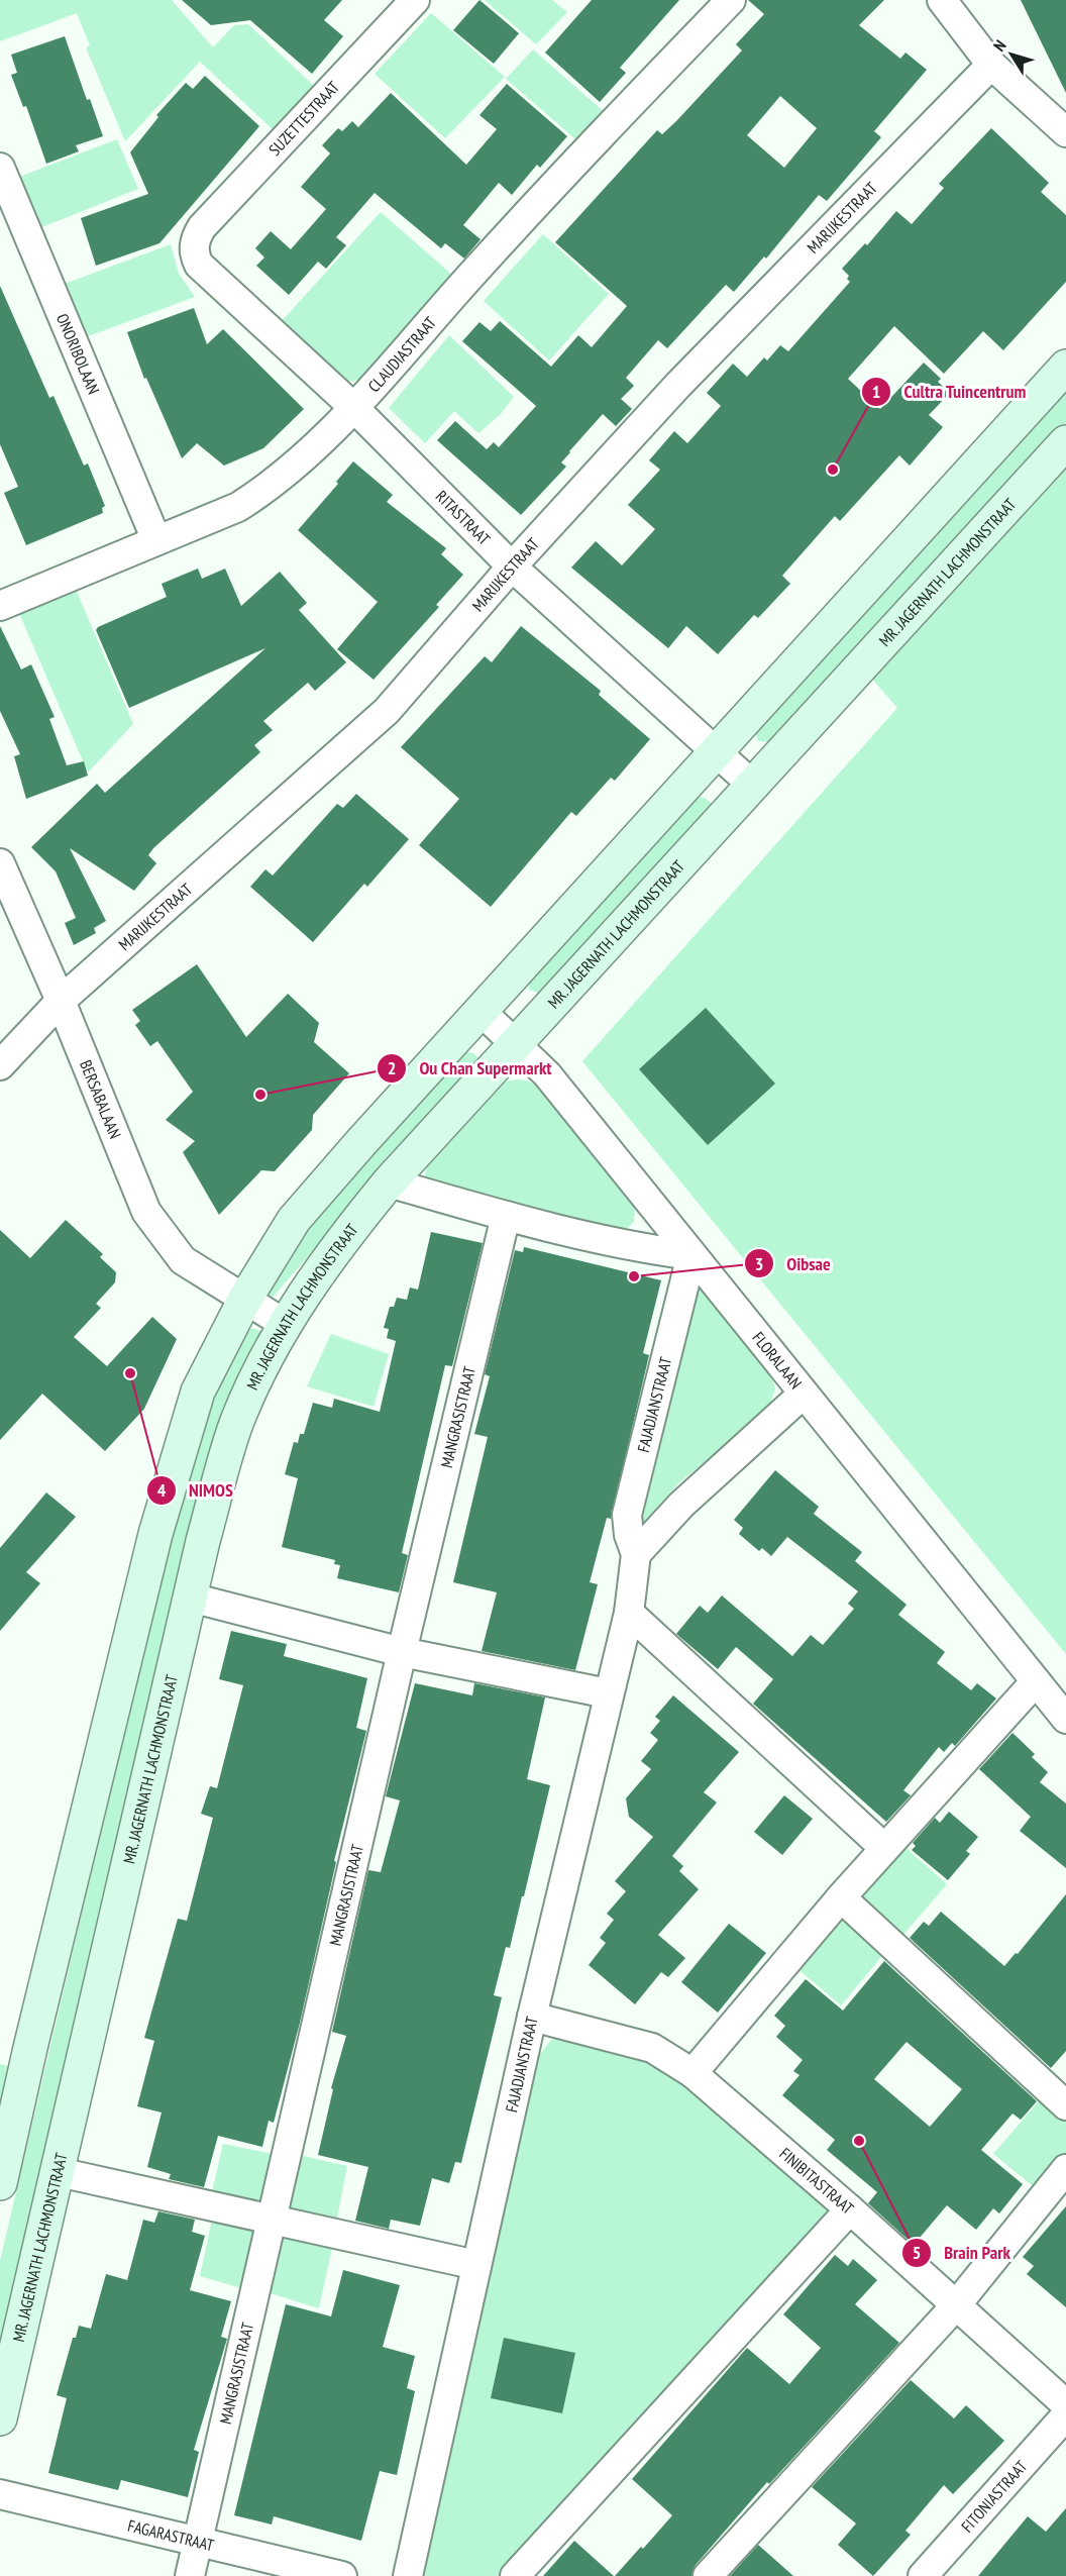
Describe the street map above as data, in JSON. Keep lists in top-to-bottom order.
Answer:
{
  "streets": {
    "main road": ["MR. JAGERNATH LACHMONSTRAAT"],
    "street": [
      "SUZETTESTRAAT",
      "MARIJKESTRAAT",
      "ONORIBOLAAN",
      "CLAUDIASTRAAT",
      "RITASTRAAT",
      "BERSABALAAN",
      "FLORALAAN",
      "FAJADJANSTRAAT",
      "MANGRASISTRAAT",
      "FINIBITASTRAAT",
      "FITONIASTRAAT",
      "FAGARASTRAAT"
    ]
  },
  "crossings": [
    ["SUZETTESTRAAT", "RITASTRAAT"],
    ["MARIJKESTRAAT", "RITASTRAAT"],
    ["MARIJKESTRAAT", "BERSABALAAN"],
    ["ONORIBOLAAN", "CLAUDIASTRAAT"],
    ["CLAUDIASTRAAT", "RITASTRAAT"],
    ["RITASTRAAT", "MR. JAGERNATH LACHMONSTRAAT"],
    ["MR. JAGERNATH LACHMONSTRAAT", "BERSABALAAN"],
    ["MR. JAGERNATH LACHMONSTRAAT", "FLORALAAN"],
    ["FLORALAAN", "FAJADJANSTRAAT"],
    ["FAJADJANSTRAAT", "FINIBITASTRAAT"],
    ["MANGRASISTRAAT", "FAGARASTRAAT"]
  ],
  "places": [
    "Cultra Tuincentrum",
    "Ou Chan Supermarkt",
    "Oibsae",
    "NIMOS",
    "Brain Park"
  ],
  "north": "top left"
}
